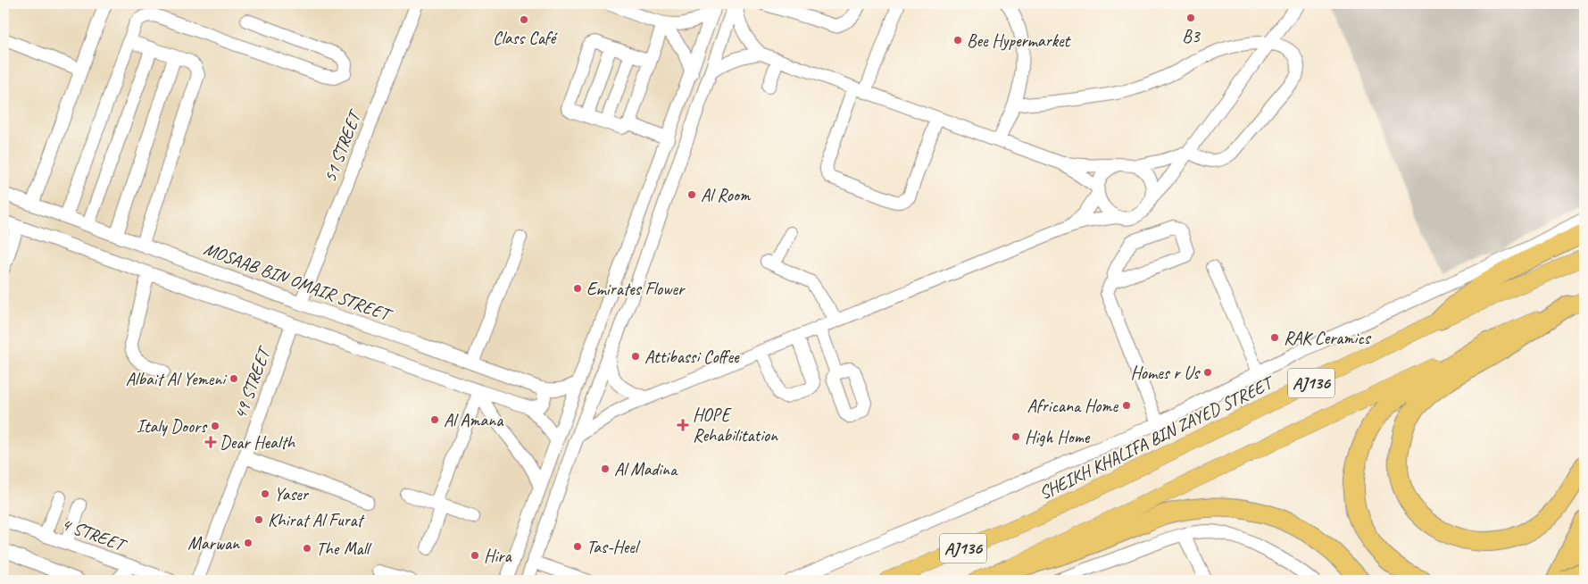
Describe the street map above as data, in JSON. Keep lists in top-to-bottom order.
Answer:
{
  "streets": {
    "main road": ["AJ136", "SHEIKH KHALIFA BIN ZAYED STREET"],
    "street": [
      "51 STREET",
      "MOSAAB BIN OMAIR STREET",
      "49 STREET",
      "4 STREET"
    ]
  },
  "crossings": [
    ["51 STREET", "MOSAAB BIN OMAIR STREET"]
  ],
  "places": {
    "other": [
      "B3",
      "Class Café",
      "Bee Hypermarket",
      "Al Room",
      "Emirates Flower",
      "RAK Ceramics",
      "Attibassi Coffee",
      "Homes r Us",
      "Albait Al Yemeni",
      "Africana Home",
      "Al Amana",
      "Italy Doors",
      "High Home",
      "Al Madina",
      "Yaser",
      "Khirat Al Furat",
      "Marwan",
      "Tas-Heel",
      "The Mall",
      "Hira"
    ],
    "health": ["HOPE Rehabilitation", "Dear Health"]
  }
}
